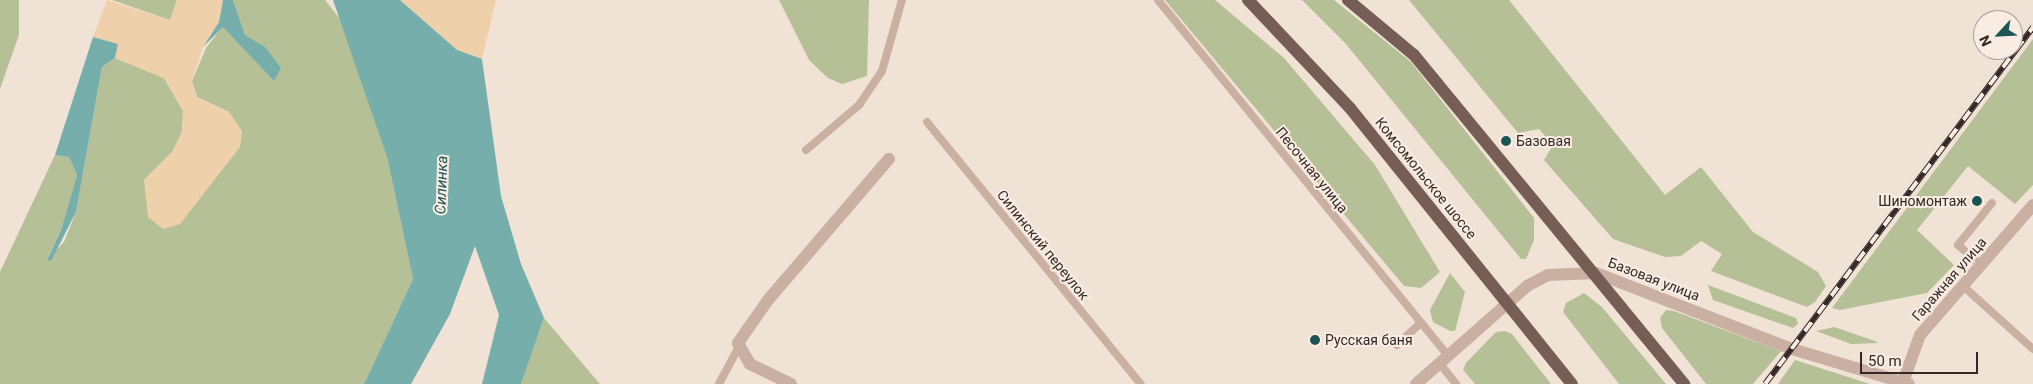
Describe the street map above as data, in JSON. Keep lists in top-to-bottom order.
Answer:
{
  "streets": {
    "main road": ["Комсомольское шоссе"],
    "street": ["Базовая улица", "Гаражная улица"],
    "lane": ["Песочная улица", "Силинский переулок"]
  },
  "crossings": [
    ["Песочная улица", "Базовая улица"],
    ["Комсомольское шоссе", "Базовая улица"],
    ["Базовая улица", "Гаражная улица"]
  ],
  "water": ["Силинка"],
  "places": ["Базовая", "Шиномонтаж", "Русская баня"],
  "scale_bar": "50 m",
  "north": "bottom left"
}
